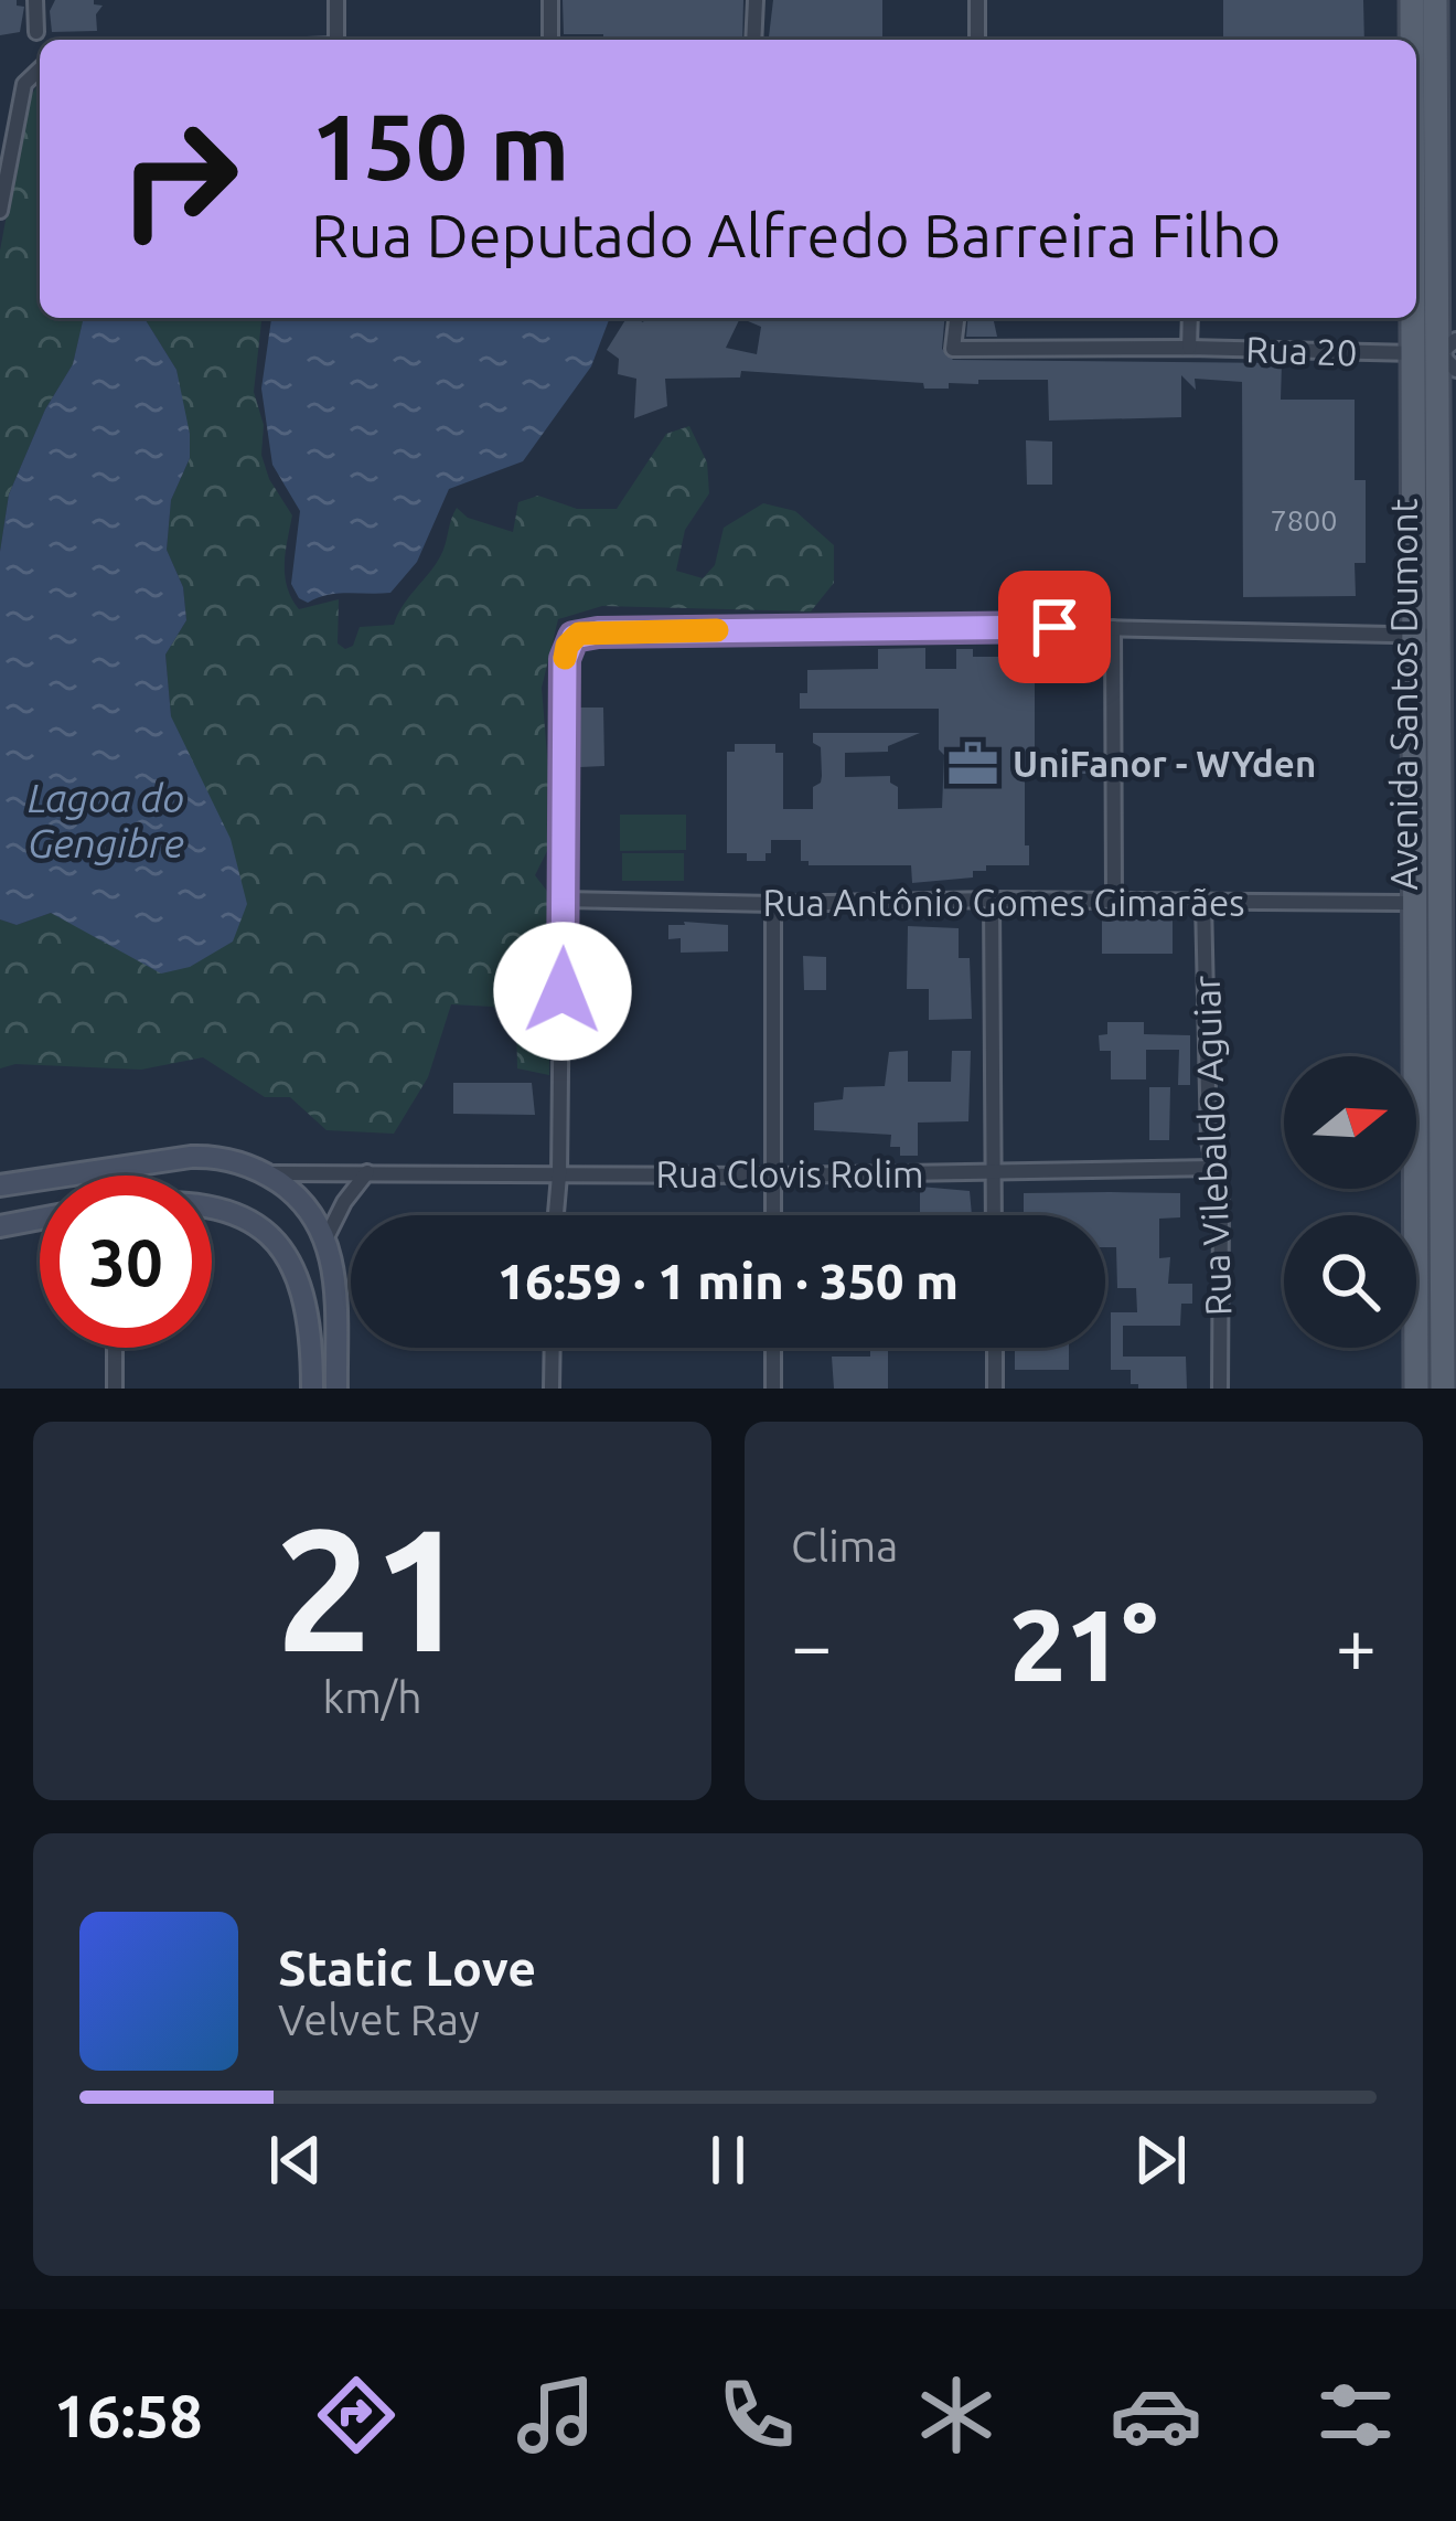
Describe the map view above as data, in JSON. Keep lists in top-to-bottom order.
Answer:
{
  "streets": {
    "main road": ["Avenida Santos Dumont"],
    "street": [
      "Rua 20",
      "Rua Antônio Gomes Gimarães",
      "Rua Vilebaldo Aguiar",
      "Rua Clovis Rolim"
    ]
  },
  "crossings": [
    ["Rua 20", "Avenida Santos Dumont"],
    ["Avenida Santos Dumont", "Rua Antônio Gomes Gimarães"],
    ["Rua Antônio Gomes Gimarães", "Rua Vilebaldo Aguiar"],
    ["Rua Vilebaldo Aguiar", "Rua Clovis Rolim"]
  ],
  "water": ["Lagoa do Gengibre"],
  "places": {
    "office": ["UniFanor - WYden"]
  },
  "house_numbers": ["7800"],
  "north": "right",
  "page": {
    "turn": ["150 m", "Rua Deputado Alfredo Barreira Filho"],
    "limit": "30",
    "trip": "16:59 · 1 min · 350 m",
    "tile": [
      ["21", "km/h"],
      "Clima"
    ],
    "heat": ["−", "21°", "+"],
    "song": ["Static Love", "Velvet Ray"],
    "tabs": "16:58"
  }
}
